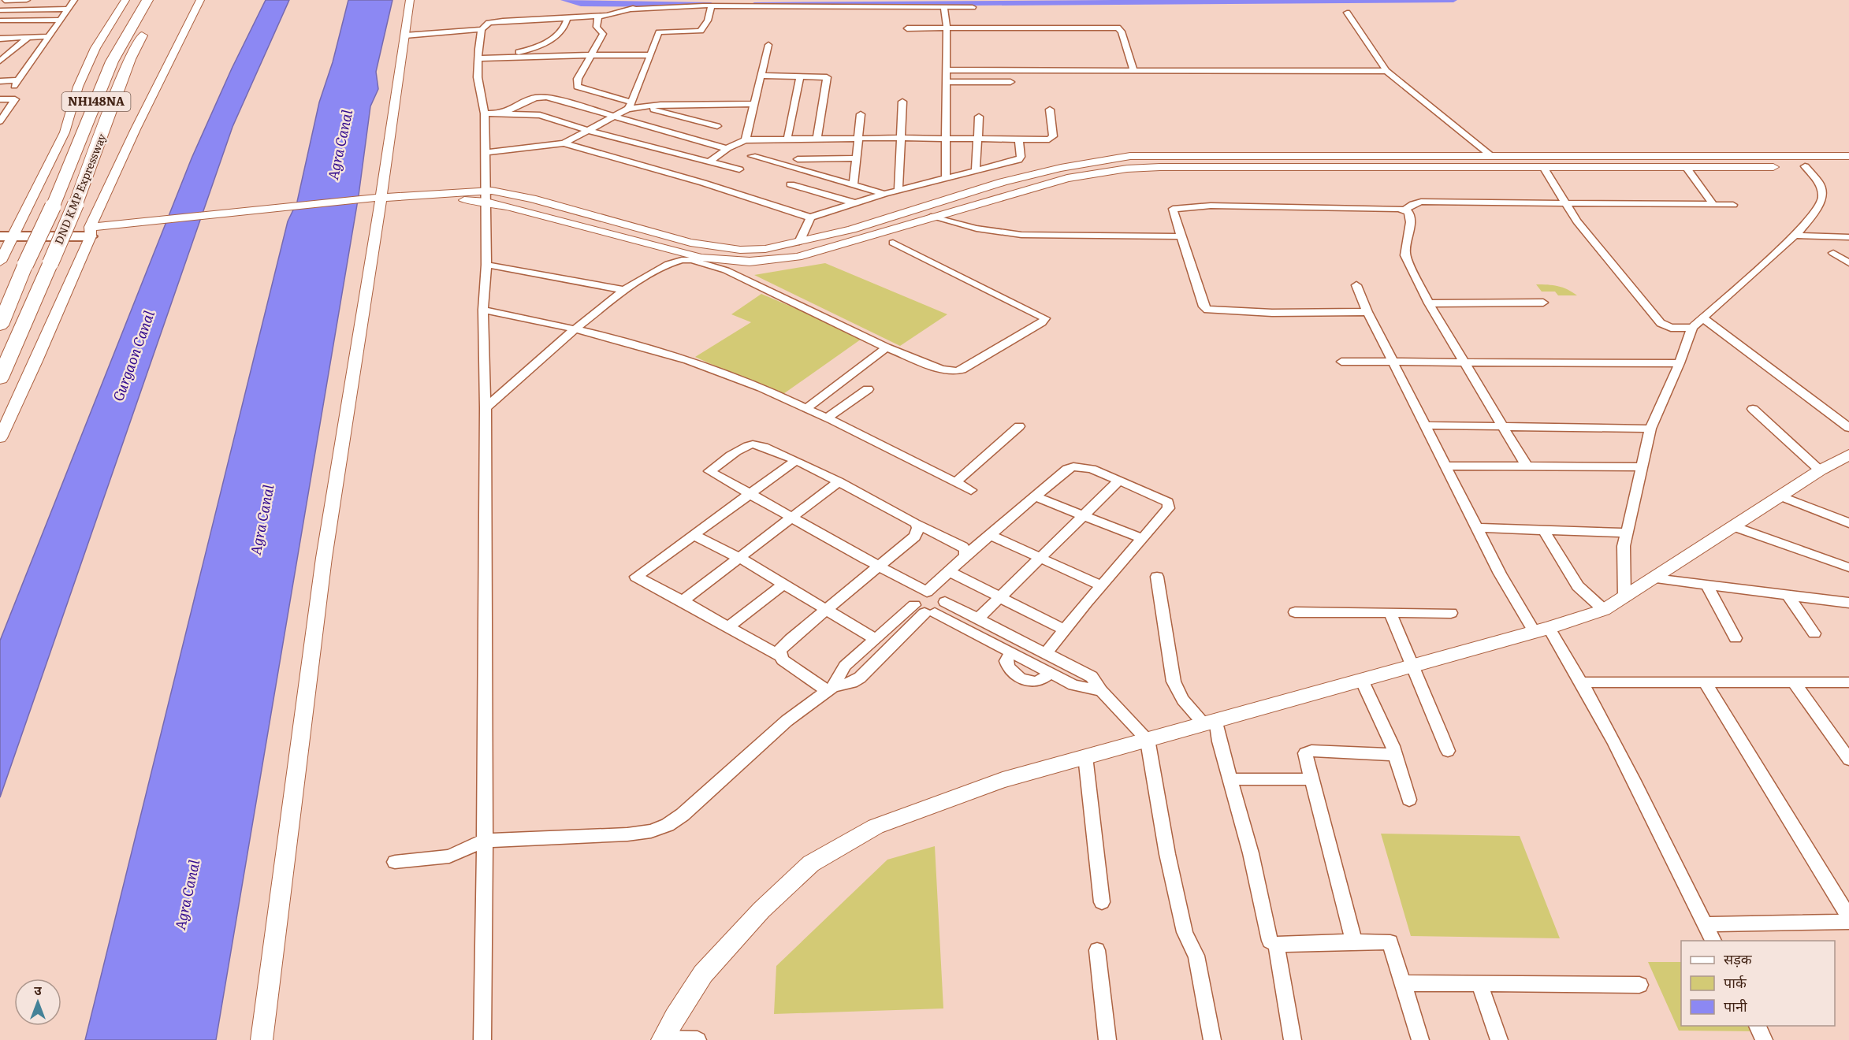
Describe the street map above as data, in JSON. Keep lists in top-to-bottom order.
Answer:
{
  "streets": {
    "highway": ["NH148NA", "DND KMP Expressway"]
  },
  "water": ["Agra Canal", "Gurgaon Canal"],
  "legend": ["सड़क", "पार्क", "पानी"],
  "north": "top"
}
